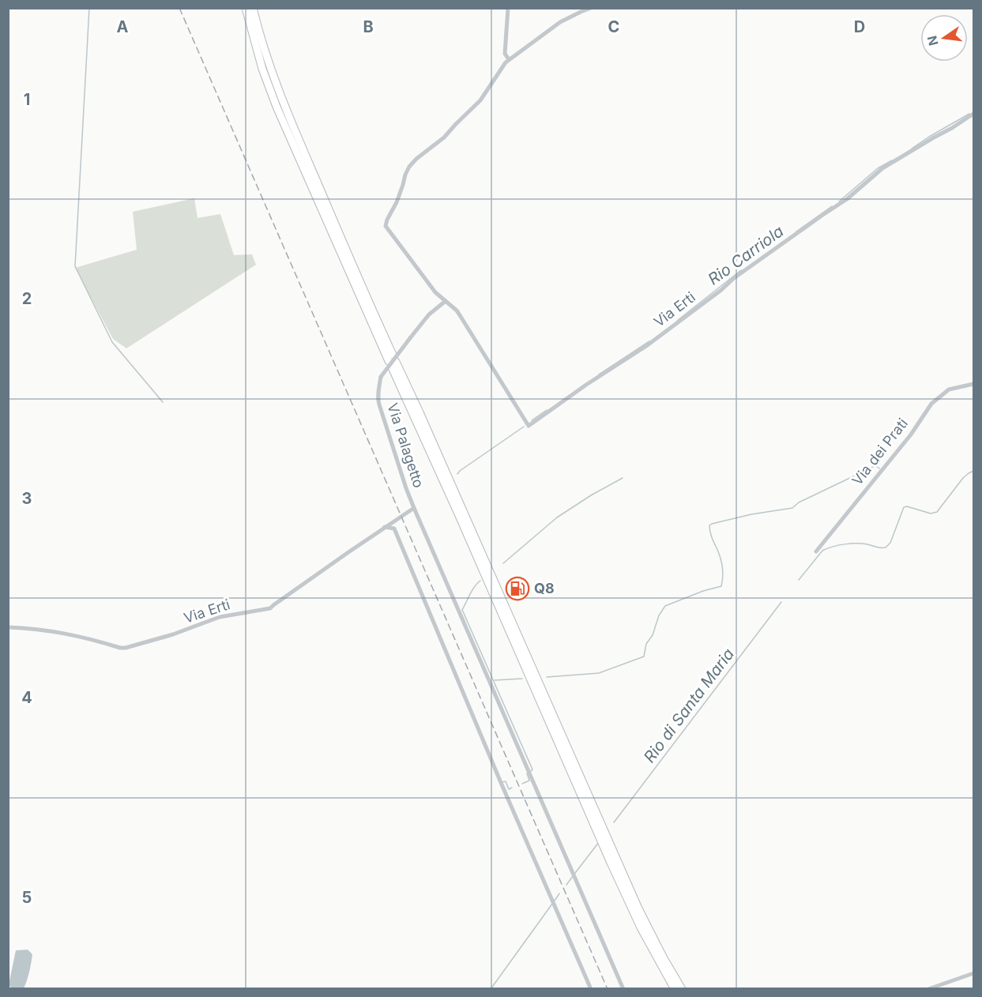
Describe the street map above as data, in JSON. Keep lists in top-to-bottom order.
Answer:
{
  "streets": {
    "street": ["Via Erti", "Via Palagetto", "Via dei Prati"]
  },
  "crossings": [
    ["Via Erti", "Via Palagetto"]
  ],
  "water": ["Rio Carriola", "Rio di Santa Maria"],
  "places": {
    "fuel station": ["Q8"]
  },
  "north": "left",
  "grid": {
    "columns": [
      "A",
      "B",
      "C",
      "D"
    ],
    "rows": [
      "1",
      "2",
      "3",
      "4",
      "5"
    ]
  }
}
